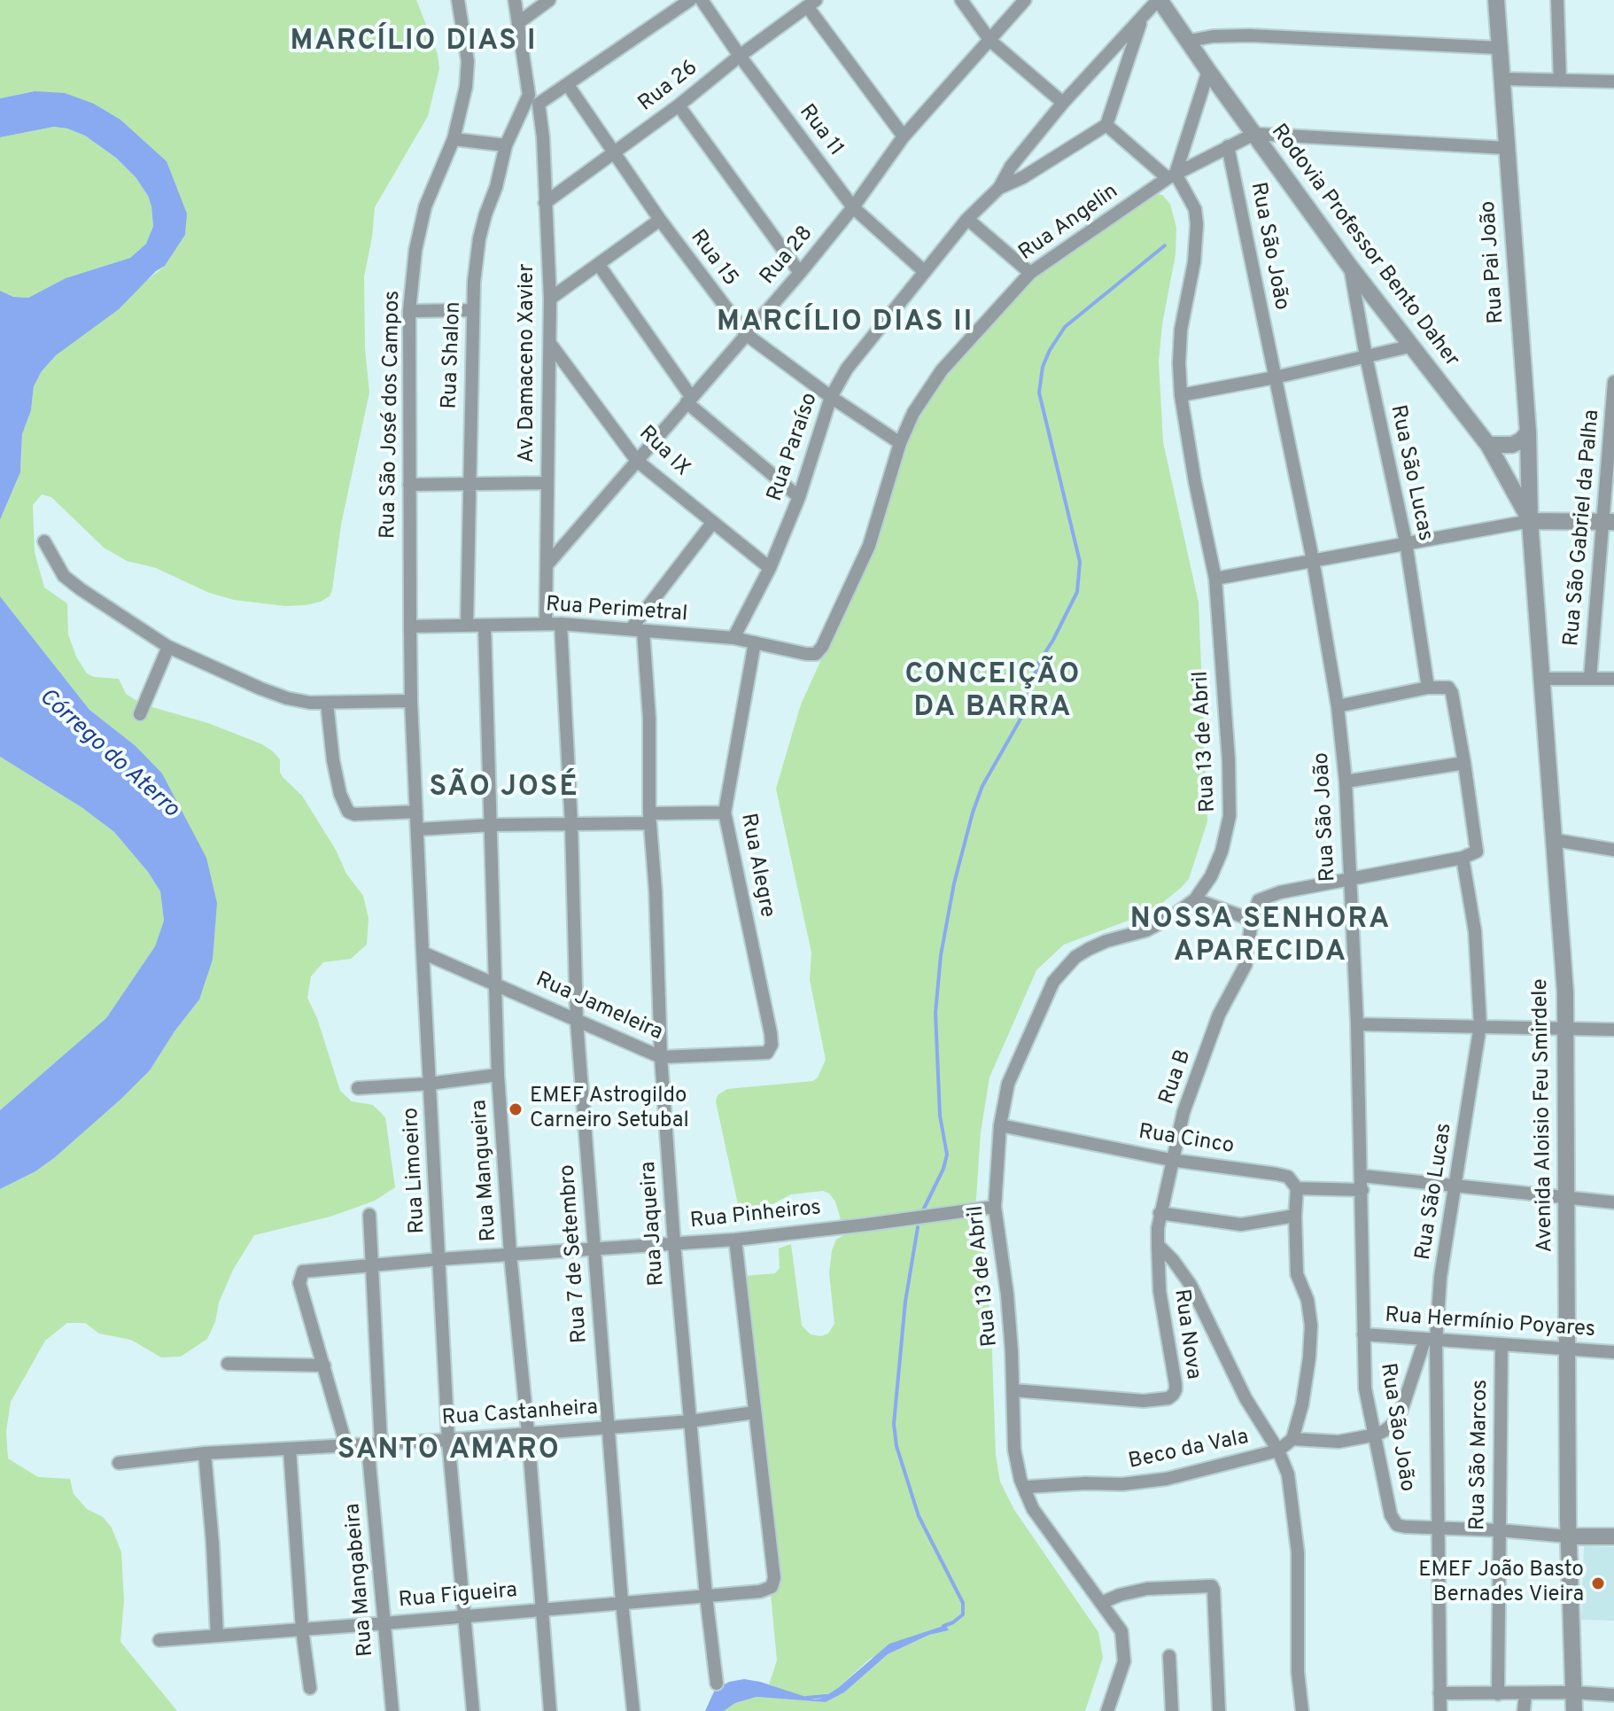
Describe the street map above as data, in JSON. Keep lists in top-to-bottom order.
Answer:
{
  "streets": {
    "street": [
      "Rua 26",
      "Rua 11",
      "Rua Angelin",
      "Rua São João",
      "Rodovia Professor Bento Daher",
      "Rua 28",
      "Rua 15",
      "Rua Pai João",
      "Rua Shalon",
      "Av. Damaceno Xavier",
      "Rua São José dos Campos",
      "Rua Paraíso",
      "Rua IX",
      "Rua São Lucas",
      "Rua São Gabriel da Palha",
      "Rua Perimetral",
      "Rua 13 de Abril",
      "Rua Alegre",
      "Rua Jameleira",
      "Rua B",
      "Avenida Aloisio Feu Smirdele",
      "Rua Cinco",
      "Rua Limoeiro",
      "Rua Mangueira",
      "Rua Pinheiros",
      "Rua Jaqueira",
      "Rua 7 de Setembro",
      "Rua Hermínio Poyares",
      "Rua Nova",
      "Rua Castanheira",
      "Beco da Vala",
      "Rua São Marcos",
      "Rua Mangabeira",
      "Rua Figueira"
    ]
  },
  "crossings": [
    ["Rua 26", "Rua 11"],
    ["Rua 26", "Rua 15"],
    ["Rua 26", "Av. Damaceno Xavier"],
    ["Rua 11", "Rua 28"],
    ["Rua 11", "Rua Paraíso"],
    ["Rua Angelin", "Rua São João"],
    ["Rua Angelin", "Rodovia Professor Bento Daher"],
    ["Rua Angelin", "Rua 15"],
    ["Rua Angelin", "Rua Perimetral"],
    ["Rua Angelin", "Rua 13 de Abril"],
    ["Rua São João", "Rua São Lucas"],
    ["Rua São João", "Rua Cinco"],
    ["Rua São João", "Rua Hermínio Poyares"],
    ["Rodovia Professor Bento Daher", "Rua Pai João"],
    ["Rodovia Professor Bento Daher", "Rua Paraíso"],
    ["Rodovia Professor Bento Daher", "Rua São Lucas"],
    ["Rodovia Professor Bento Daher", "Avenida Aloisio Feu Smirdele"],
    ["Rua 28", "Rua 15"],
    ["Rua 28", "Av. Damaceno Xavier"],
    ["Rua 28", "Rua IX"],
    ["Rua 15", "Rua Paraíso"],
    ["Rua Pai João", "Avenida Aloisio Feu Smirdele"],
    ["Rua Shalon", "Av. Damaceno Xavier"],
    ["Rua Shalon", "Rua Perimetral"],
    ["Av. Damaceno Xavier", "Rua IX"],
    ["Av. Damaceno Xavier", "Rua Perimetral"],
    ["Rua São José dos Campos", "Rua Perimetral"],
    ["Rua São José dos Campos", "Rua Limoeiro"],
    ["Rua Paraíso", "Rua IX"],
    ["Rua Paraíso", "Rua Perimetral"],
    ["Rua São Lucas", "Rua Hermínio Poyares"],
    ["Rua Perimetral", "Rua Alegre"],
    ["Rua Perimetral", "Rua Limoeiro"],
    ["Rua Perimetral", "Rua Mangueira"],
    ["Rua Perimetral", "Rua Jaqueira"],
    ["Rua Perimetral", "Rua 7 de Setembro"],
    ["Rua 13 de Abril", "Rua Cinco"],
    ["Rua 13 de Abril", "Rua Pinheiros"],
    ["Rua 13 de Abril", "Rua Nova"],
    ["Rua 13 de Abril", "Beco da Vala"],
    ["Rua Alegre", "Rua Jameleira"],
    ["Rua Jameleira", "Rua Limoeiro"],
    ["Rua Jameleira", "Rua Mangueira"],
    ["Rua Jameleira", "Rua Jaqueira"],
    ["Rua Jameleira", "Rua 7 de Setembro"],
    ["Rua B", "Rua Cinco"],
    ["Rua B", "Rua Nova"],
    ["Avenida Aloisio Feu Smirdele", "Rua Hermínio Poyares"],
    ["Rua Limoeiro", "Rua Pinheiros"],
    ["Rua Limoeiro", "Rua Castanheira"],
    ["Rua Limoeiro", "Rua Figueira"],
    ["Rua Mangueira", "Rua Pinheiros"],
    ["Rua Mangueira", "Rua Castanheira"],
    ["Rua Mangueira", "Rua Figueira"],
    ["Rua Pinheiros", "Rua Jaqueira"],
    ["Rua Pinheiros", "Rua 7 de Setembro"],
    ["Rua Pinheiros", "Rua Mangabeira"],
    ["Rua Jaqueira", "Rua Castanheira"],
    ["Rua Jaqueira", "Rua Figueira"],
    ["Rua 7 de Setembro", "Rua Castanheira"],
    ["Rua 7 de Setembro", "Rua Figueira"],
    ["Rua Hermínio Poyares", "Rua São Marcos"],
    ["Rua Castanheira", "Rua Mangabeira"],
    ["Rua Castanheira", "Rua Figueira"],
    ["Rua Mangabeira", "Rua Figueira"]
  ],
  "districts": [
    "MARCÍLIO DIAS I",
    "MARCÍLIO DIAS II",
    "CONCEIÇÃO DA BARRA",
    "SÃO JOSÉ",
    "NOSSA SENHORA APARECIDA",
    "SANTO AMARO"
  ],
  "water": ["Córrego do Aterro"],
  "places": ["EMEF Astrogildo Carneiro Setubal", "EMEF João Basto Bernades Vieira"]
}
